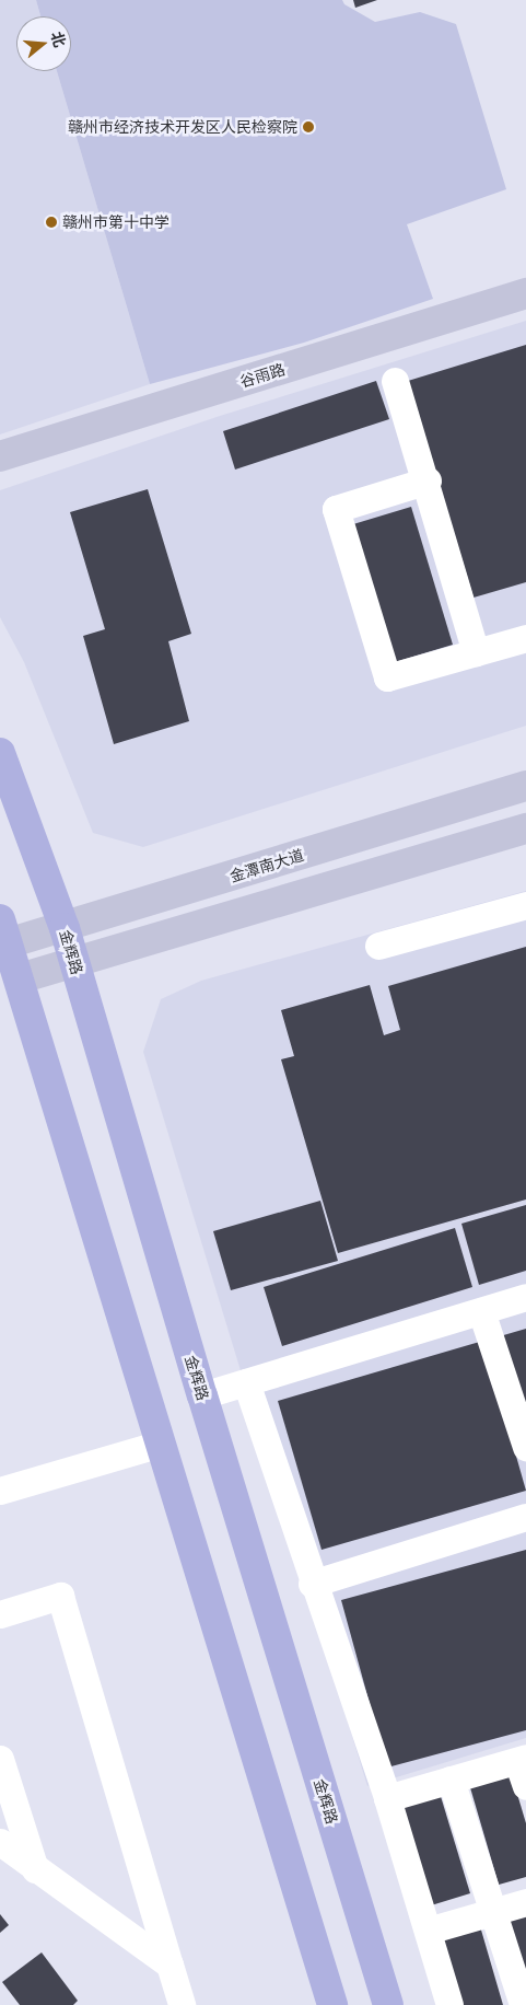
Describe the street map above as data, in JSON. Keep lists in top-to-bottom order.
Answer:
{
  "streets": {
    "main road": ["谷雨路", "金潭南大道", "金辉路"]
  },
  "crossings": [
    ["金潭南大道", "金辉路"]
  ],
  "places": ["赣州市经济技术开发区人民检察院", "赣州市第十中学"],
  "north": "right"
}
